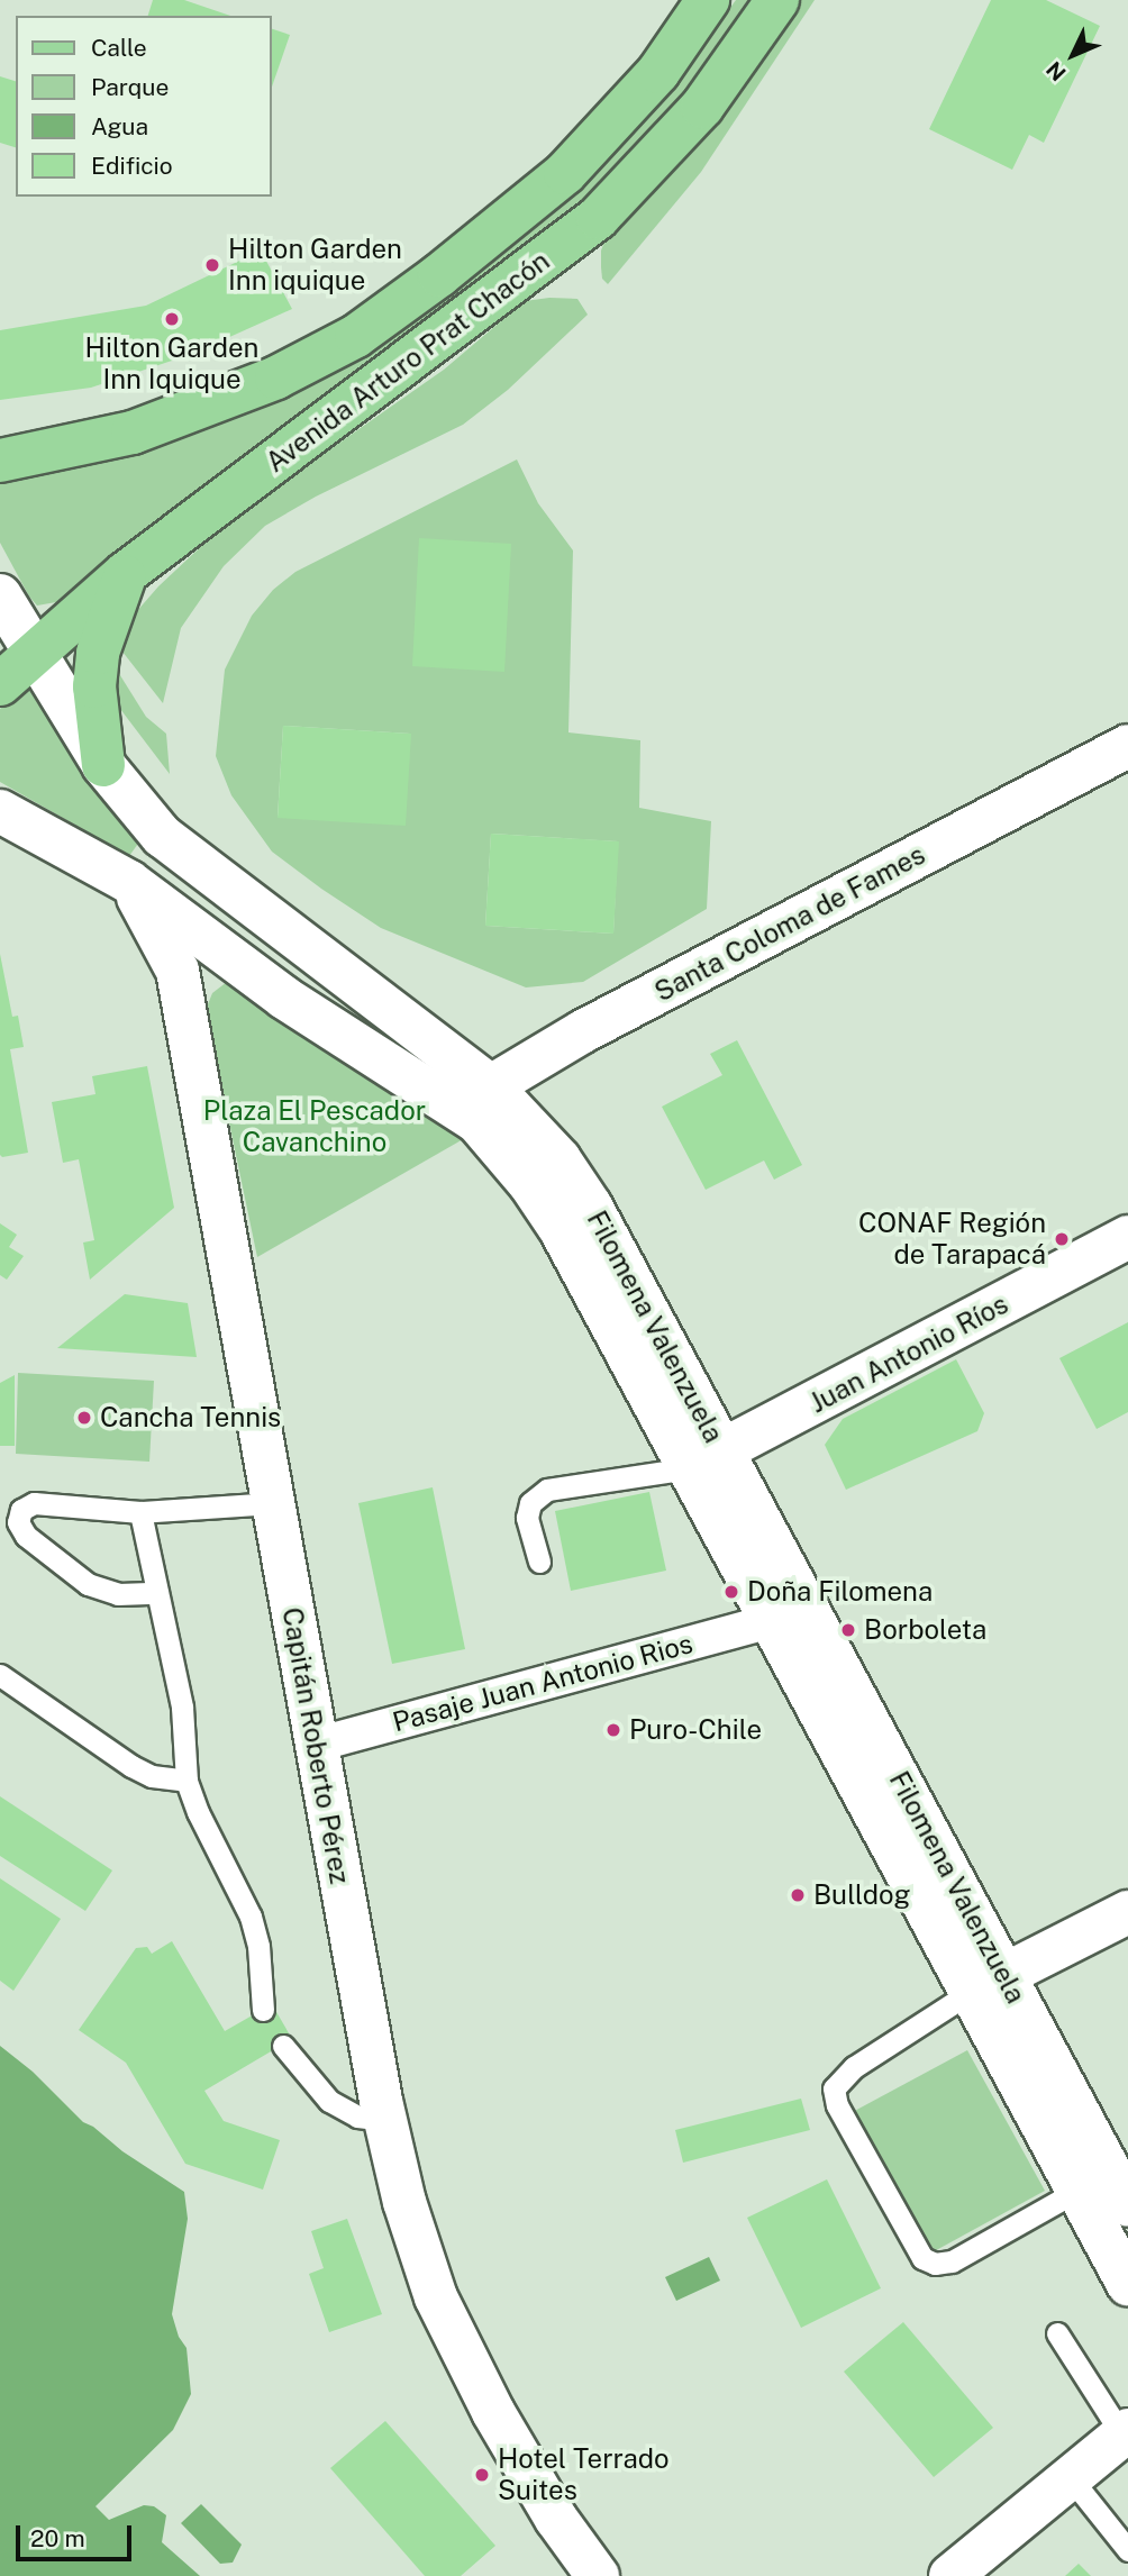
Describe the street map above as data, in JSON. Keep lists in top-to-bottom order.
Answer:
{
  "streets": {
    "main road": ["Avenida Arturo Prat Chacón"],
    "street": [
      "Santa Coloma de Fames",
      "Filomena Valenzuela",
      "Juan Antonio Ríos",
      "Pasaje Juan Antonio Rios",
      "Capitán Roberto Pérez"
    ]
  },
  "crossings": [
    ["Avenida Arturo Prat Chacón", "Filomena Valenzuela"],
    ["Santa Coloma de Fames", "Filomena Valenzuela"],
    ["Filomena Valenzuela", "Juan Antonio Ríos"],
    ["Filomena Valenzuela", "Pasaje Juan Antonio Rios"],
    ["Filomena Valenzuela", "Capitán Roberto Pérez"],
    ["Pasaje Juan Antonio Rios", "Capitán Roberto Pérez"]
  ],
  "parks": ["Plaza El Pescador Cavanchino"],
  "places": [
    "Hilton Garden Inn iquique",
    "Hilton Garden Inn Iquique",
    "CONAF Región de Tarapacá",
    "Cancha Tennis",
    "Doña Filomena",
    "Borboleta",
    "Puro-Chile",
    "Bulldog",
    "Hotel Terrado Suites"
  ],
  "legend": [
    "Calle",
    "Parque",
    "Agua",
    "Edificio"
  ],
  "scale_bar": "20 m",
  "north": "bottom left"
}
